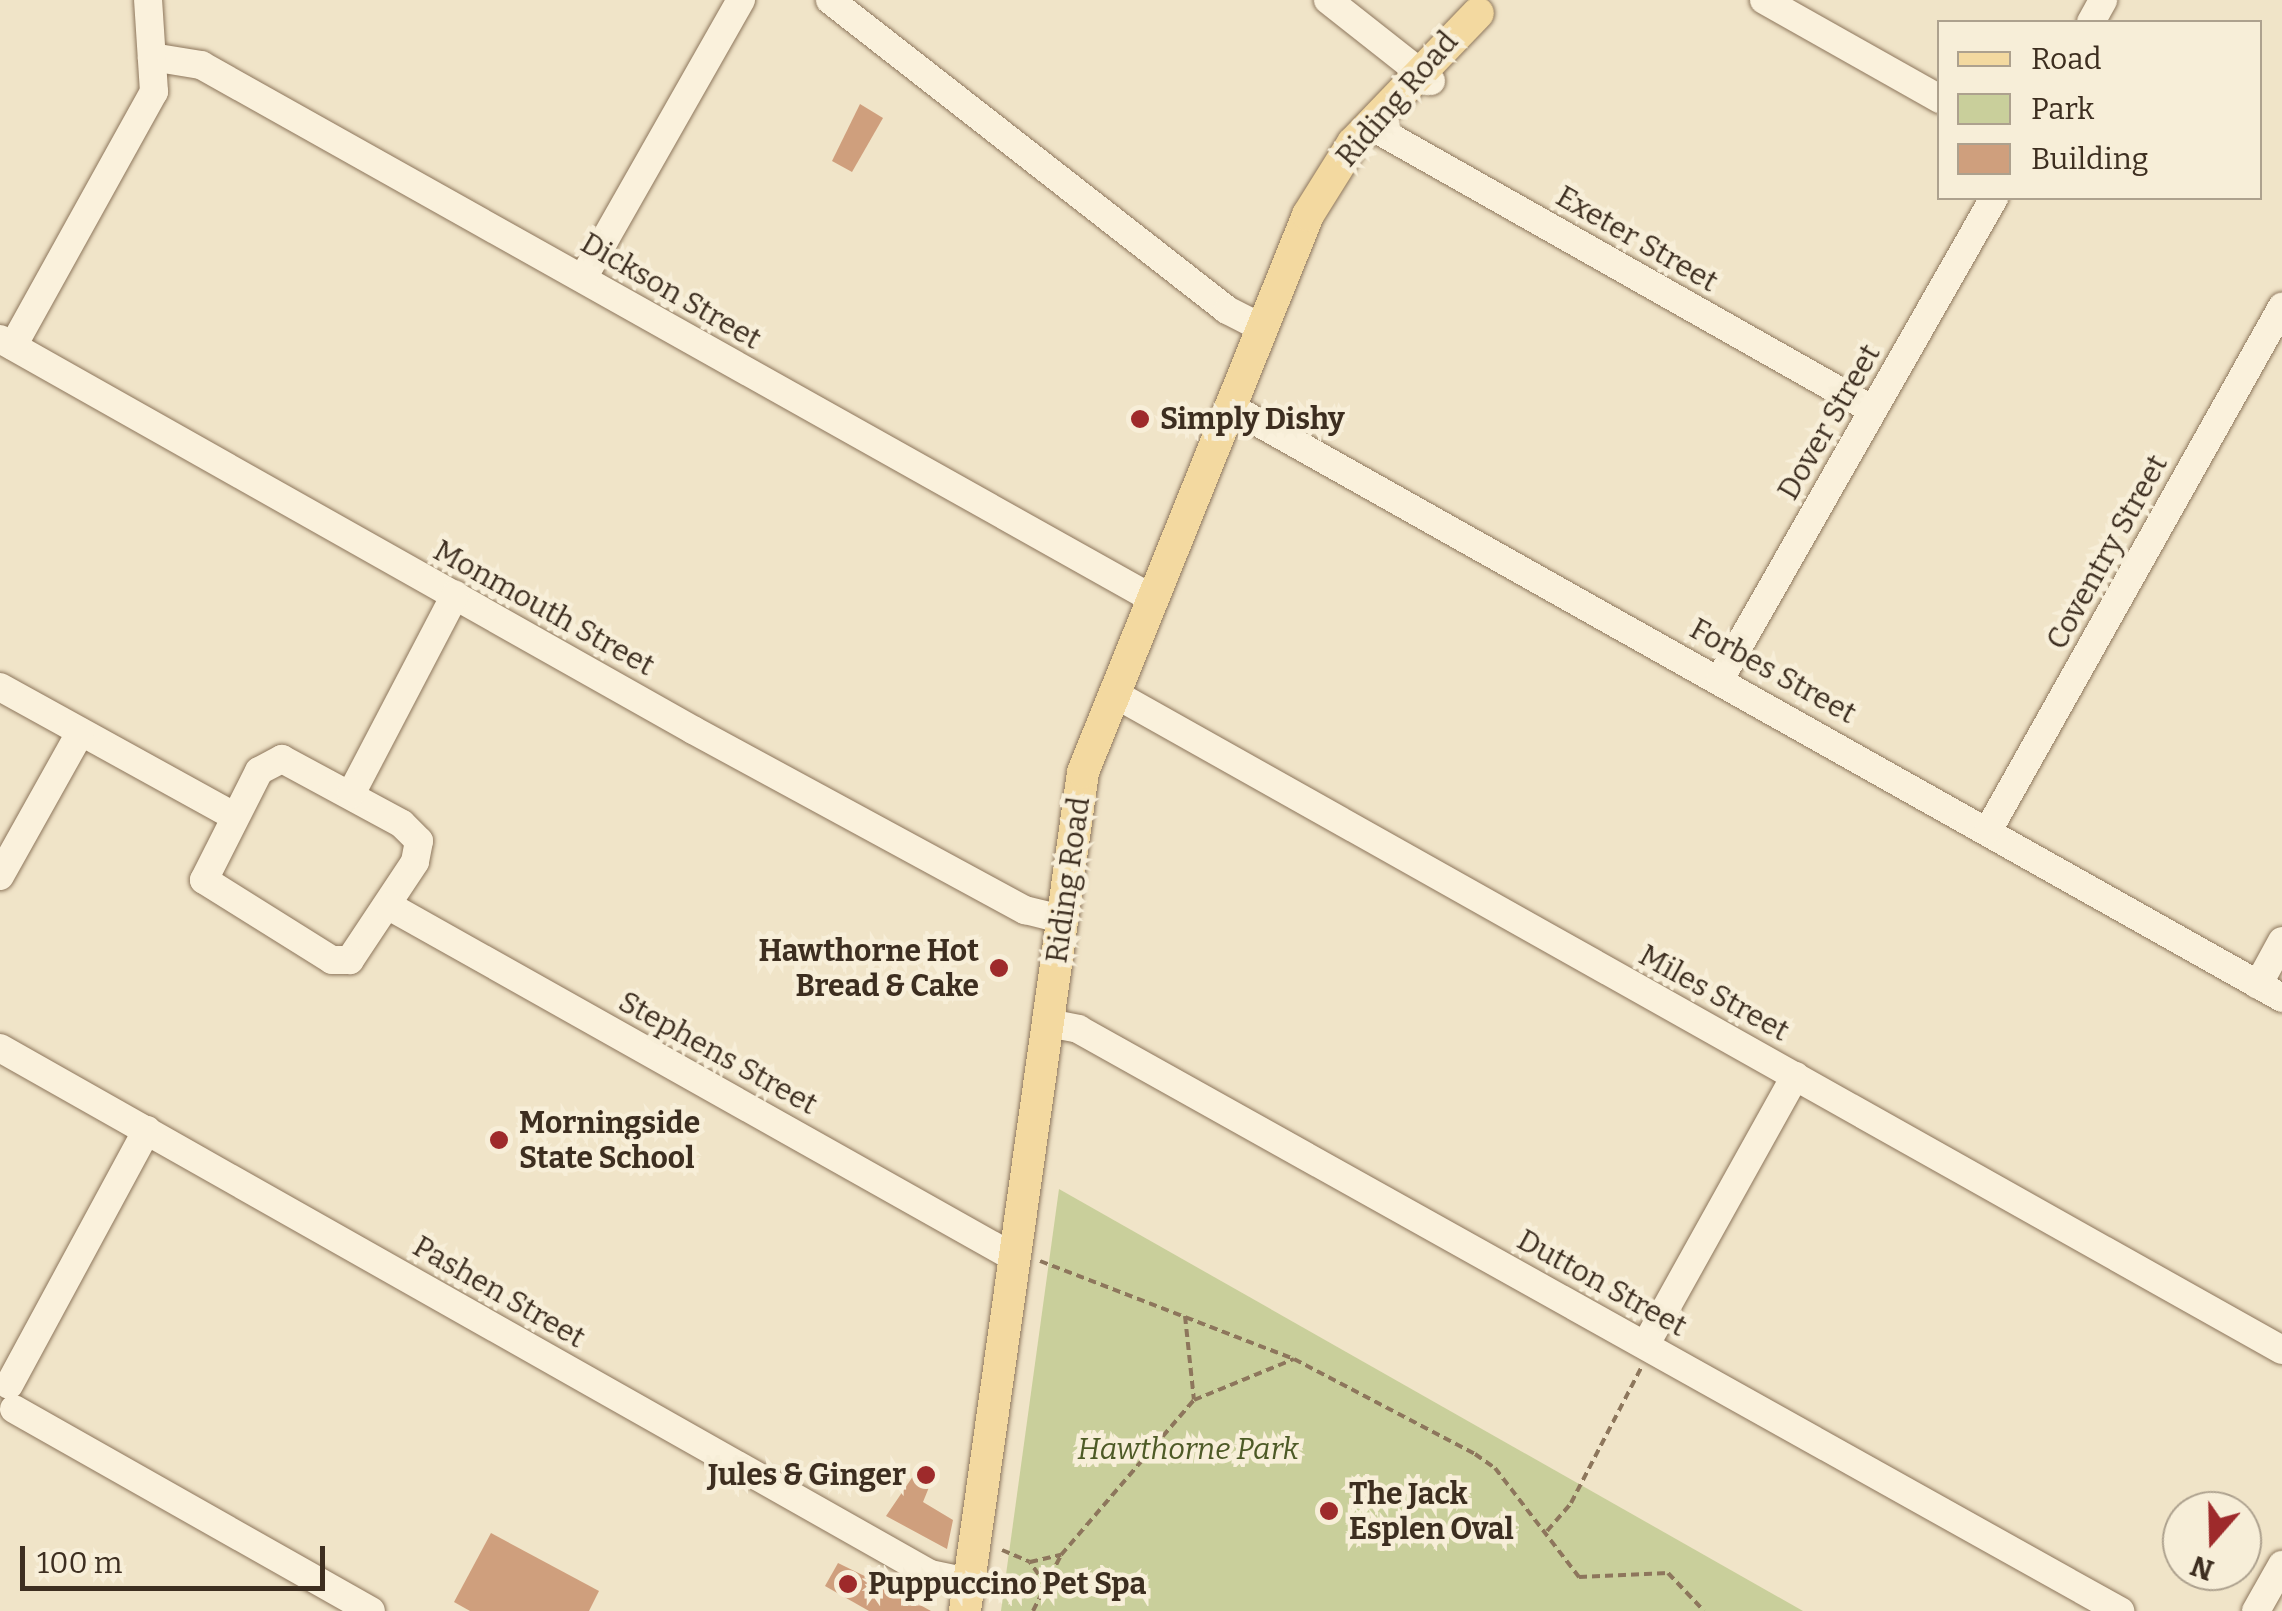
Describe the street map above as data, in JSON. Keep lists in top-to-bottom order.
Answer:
{
  "streets": {
    "main road": ["Riding Road"],
    "street": [
      "Exeter Street",
      "Dickson Street",
      "Dover Street",
      "Coventry Street",
      "Monmouth Street",
      "Forbes Street",
      "Miles Street",
      "Stephens Street",
      "Dutton Street",
      "Pashen Street"
    ]
  },
  "crossings": [
    ["Riding Road", "Exeter Street"],
    ["Riding Road", "Dickson Street"],
    ["Riding Road", "Monmouth Street"],
    ["Riding Road", "Forbes Street"],
    ["Riding Road", "Miles Street"],
    ["Riding Road", "Stephens Street"],
    ["Riding Road", "Dutton Street"],
    ["Riding Road", "Pashen Street"],
    ["Exeter Street", "Dover Street"],
    ["Dover Street", "Forbes Street"],
    ["Coventry Street", "Forbes Street"]
  ],
  "parks": ["Hawthorne Park"],
  "places": [
    "Simply Dishy",
    "Hawthorne Hot Bread & Cake",
    "Morningside State School",
    "Jules & Ginger",
    "The Jack Esplen Oval",
    "Puppuccino Pet Spa"
  ],
  "legend": ["Road", "Park", "Building"],
  "scale_bar": "100 m",
  "north": "bottom"
}
